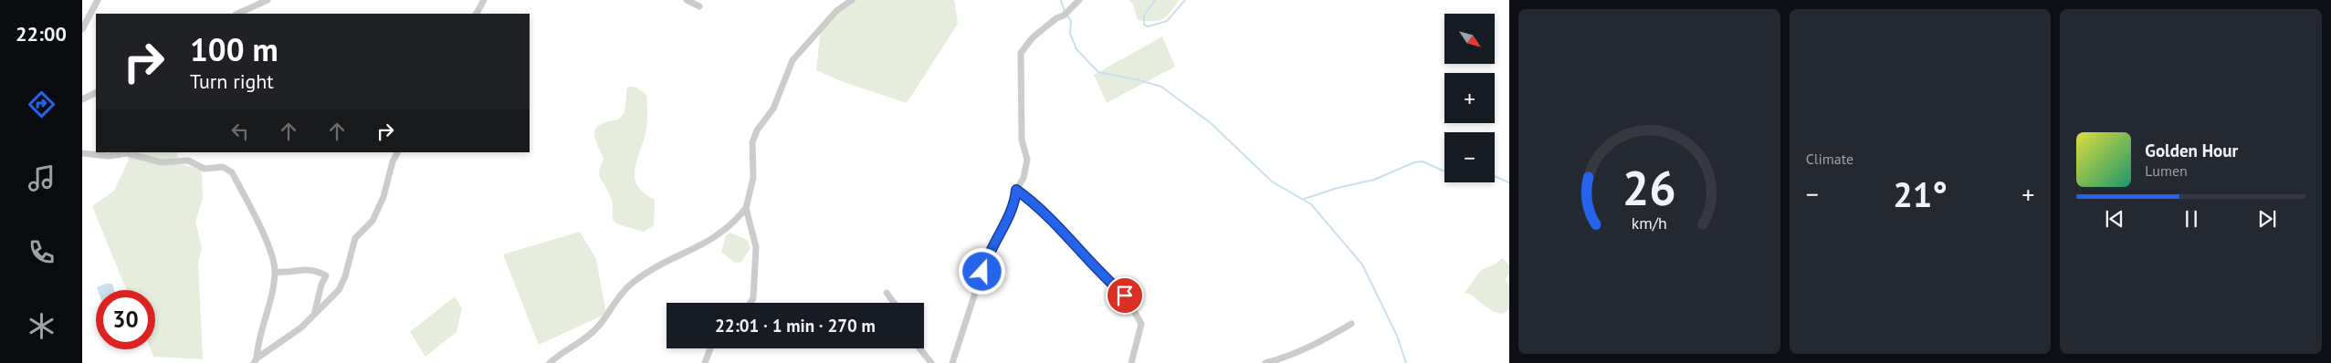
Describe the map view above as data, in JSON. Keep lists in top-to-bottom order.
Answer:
{
  "north": "bottom right",
  "page": {
    "tabs": "22:00",
    "tile": "Climate",
    "map_buttons": ["+", "−"],
    "turn": ["100 m", "Turn right"],
    "song": ["Golden Hour", "Lumen"],
    "heat": ["−", "21°", "+"],
    "limit": "30",
    "trip": "22:01 · 1 min · 270 m",
    "gauge": ["26", "km/h"]
  }
}
